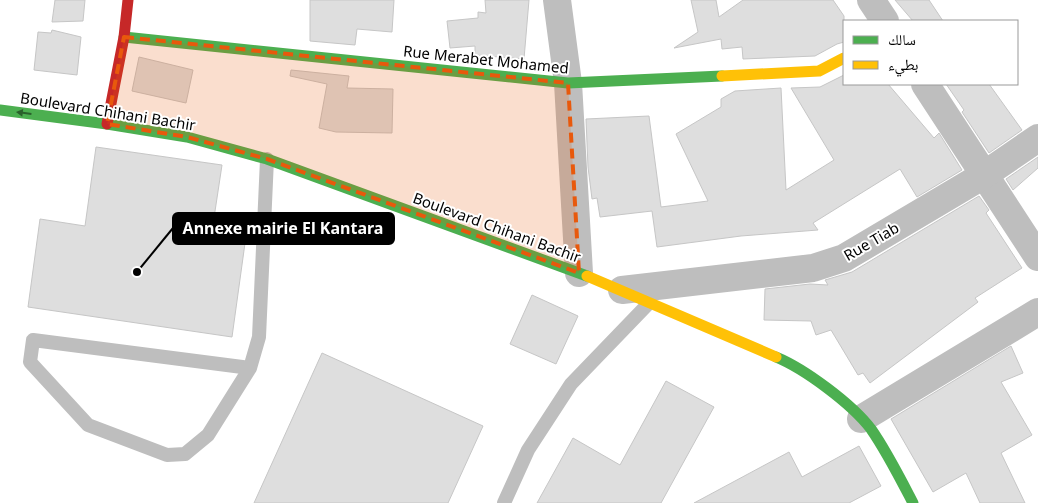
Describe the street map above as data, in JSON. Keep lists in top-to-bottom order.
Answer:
{
  "streets": {
    "main road": ["Rue Merabet Mohamed", "Boulevard Chihani Bachir"],
    "street": ["Rue Tiab"]
  },
  "crossings": [
    ["Boulevard Chihani Bachir", "Rue Tiab"]
  ],
  "places": ["Annexe mairie El Kantara"],
  "legend": ["سالك", "بطيء"]
}
